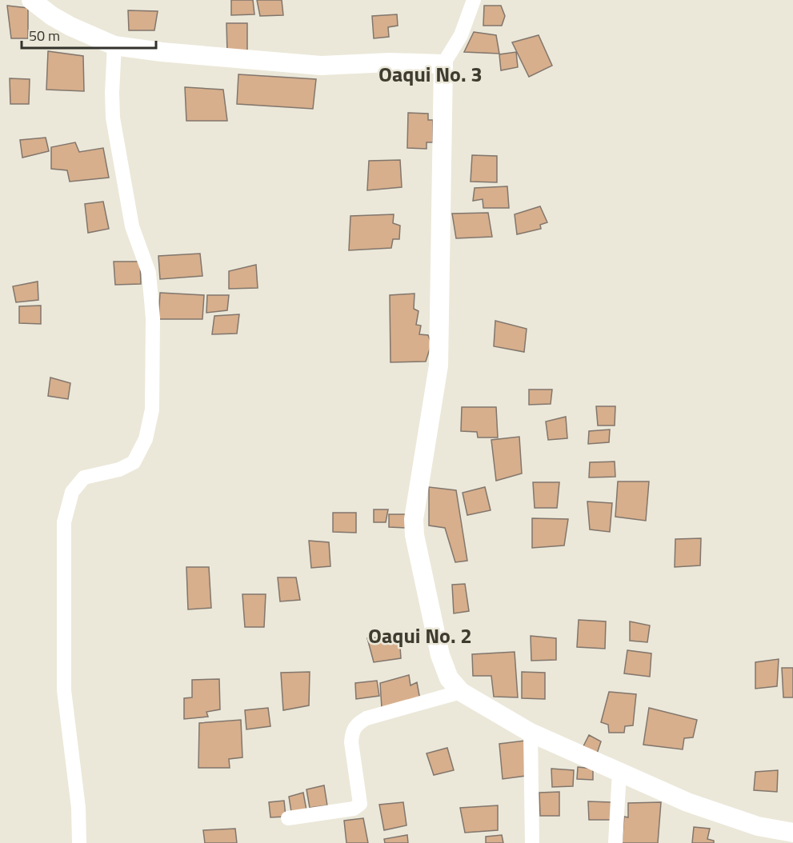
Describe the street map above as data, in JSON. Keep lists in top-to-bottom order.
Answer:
{
  "districts": ["Oaqui No. 3", "Oaqui No. 2"],
  "scale_bar": "50 m"
}
